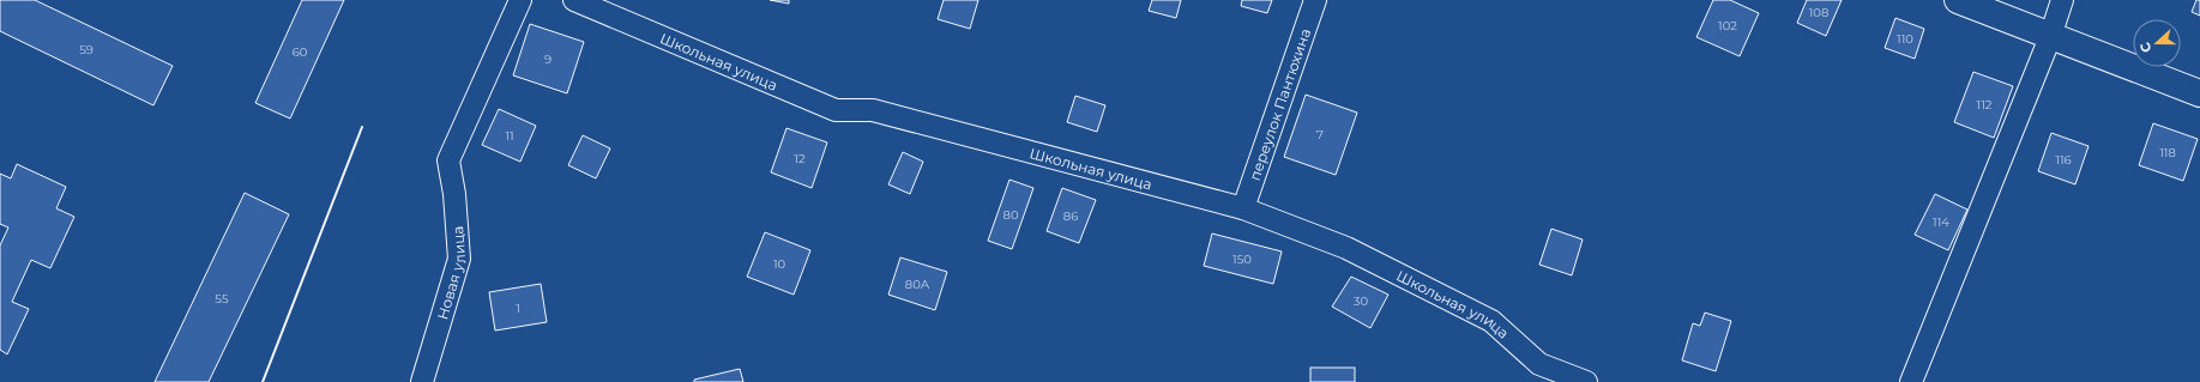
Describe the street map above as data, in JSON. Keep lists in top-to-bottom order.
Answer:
{
  "streets": {
    "street": ["Школьная улица", "переулок Пантюхина", "Новая улица"]
  },
  "crossings": [
    ["Школьная улица", "переулок Пантюхина"]
  ],
  "house_numbers": [
    "108",
    "102",
    "110",
    "59",
    "60",
    "9",
    "112",
    "7",
    "11",
    "118",
    "12",
    "116",
    "80",
    "86",
    "114",
    "150",
    "10",
    "80А",
    "55",
    "30",
    "1"
  ],
  "north": "left"
}
